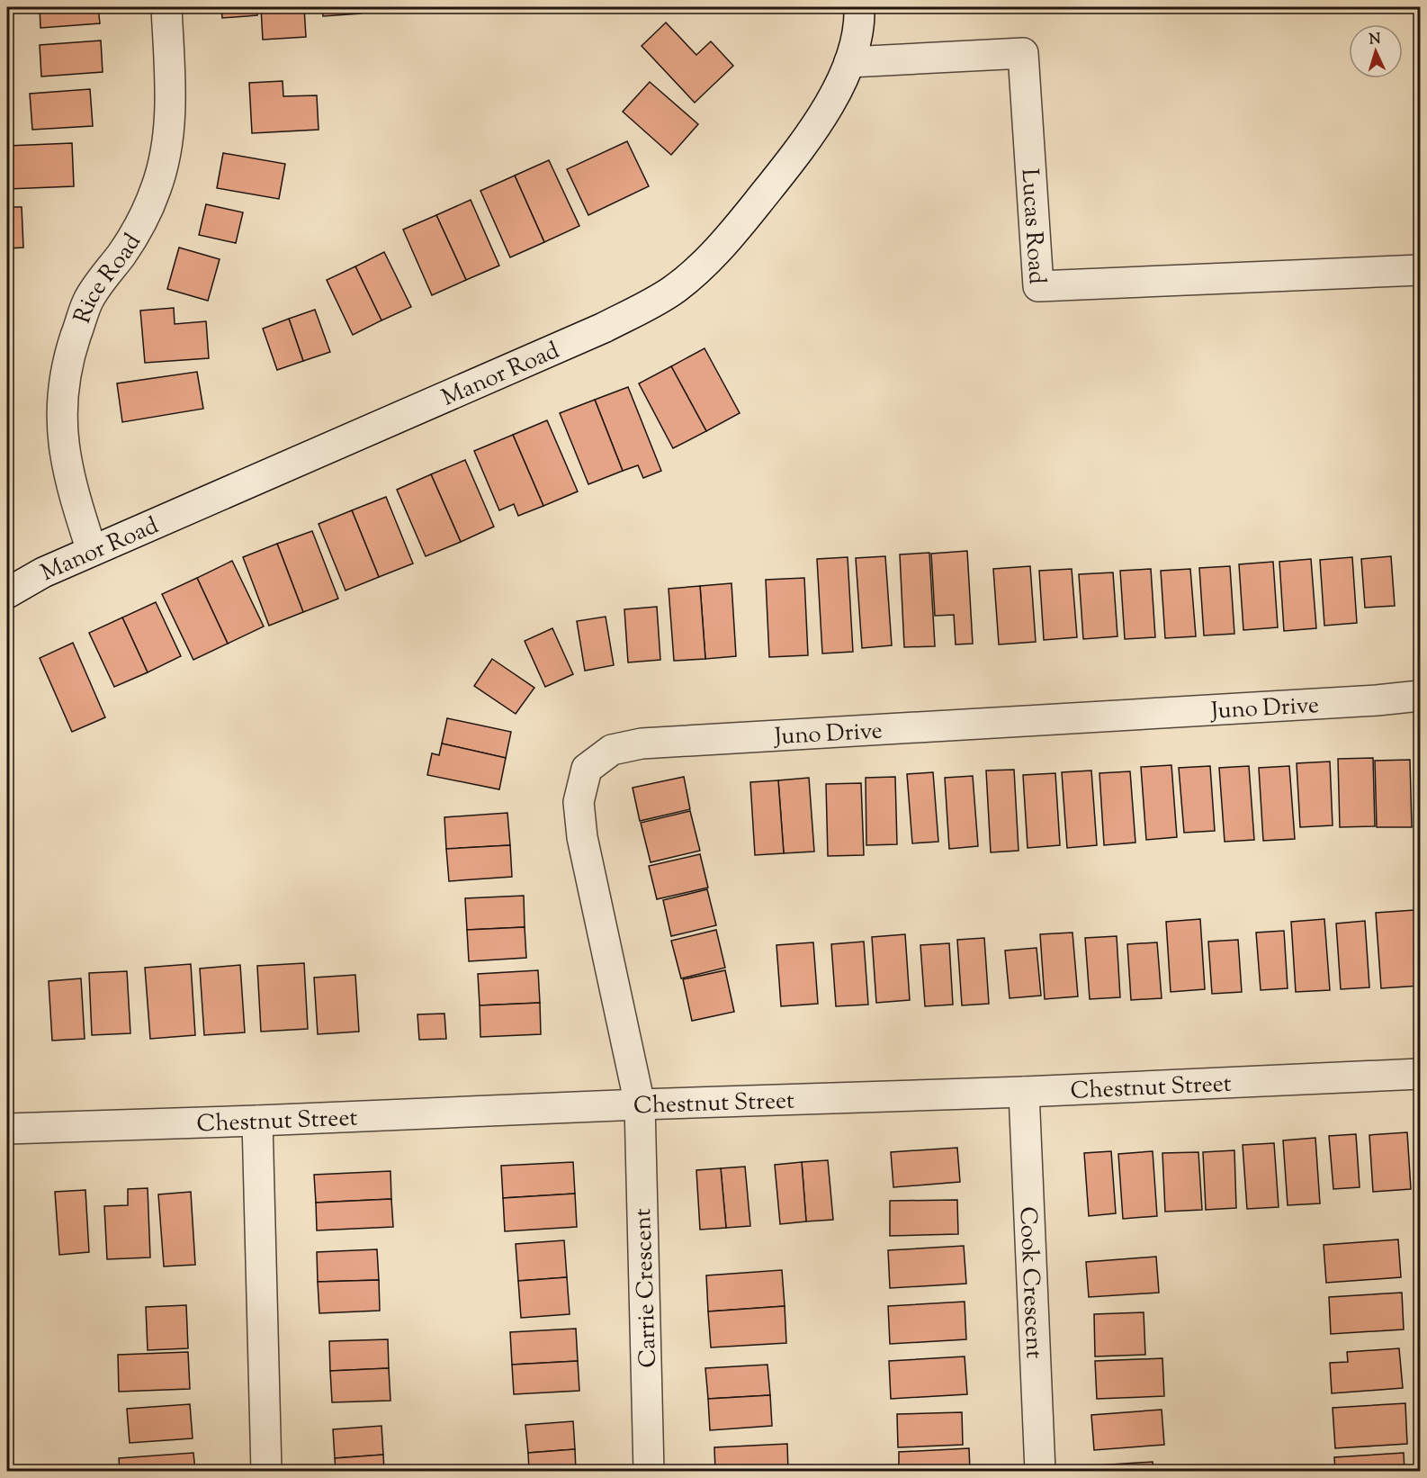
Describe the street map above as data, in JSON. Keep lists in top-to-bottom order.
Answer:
{
  "streets": {
    "street": [
      "Lucas Road",
      "Rice Road",
      "Manor Road",
      "Juno Drive",
      "Chestnut Street",
      "Cook Crescent",
      "Carrie Crescent"
    ]
  },
  "crossings": [
    ["Lucas Road", "Manor Road"],
    ["Rice Road", "Manor Road"],
    ["Juno Drive", "Chestnut Street"],
    ["Juno Drive", "Carrie Crescent"],
    ["Chestnut Street", "Cook Crescent"],
    ["Chestnut Street", "Carrie Crescent"]
  ],
  "north": "top"
}
